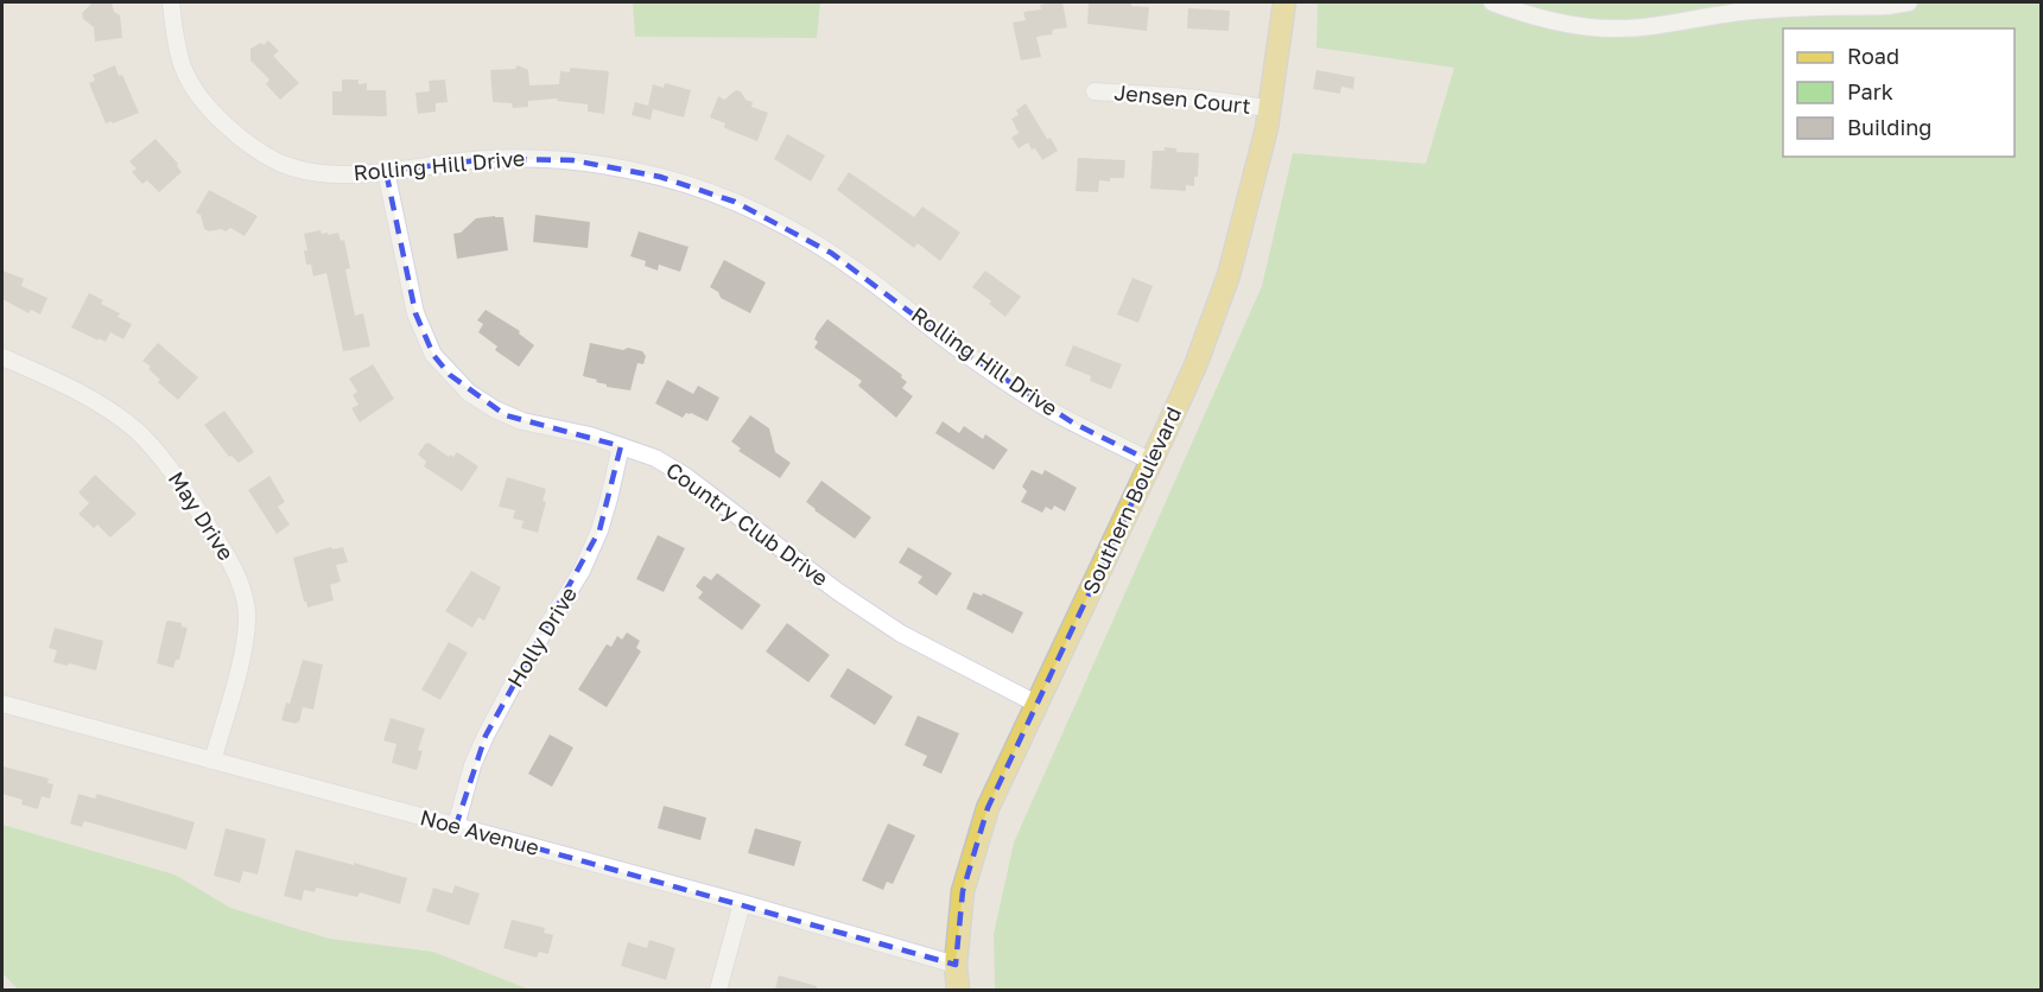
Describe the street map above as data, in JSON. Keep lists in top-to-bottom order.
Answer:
{
  "streets": {
    "main road": ["Southern Boulevard"],
    "street": [
      "Jensen Court",
      "Rolling Hill Drive",
      "May Drive",
      "Country Club Drive",
      "Holly Drive",
      "Noe Avenue"
    ]
  },
  "crossings": [
    ["Jensen Court", "Southern Boulevard"],
    ["Rolling Hill Drive", "Southern Boulevard"],
    ["Rolling Hill Drive", "Country Club Drive"],
    ["Southern Boulevard", "Country Club Drive"],
    ["Southern Boulevard", "Noe Avenue"],
    ["May Drive", "Noe Avenue"],
    ["Country Club Drive", "Holly Drive"],
    ["Holly Drive", "Noe Avenue"]
  ],
  "legend": ["Road", "Park", "Building"]
}
